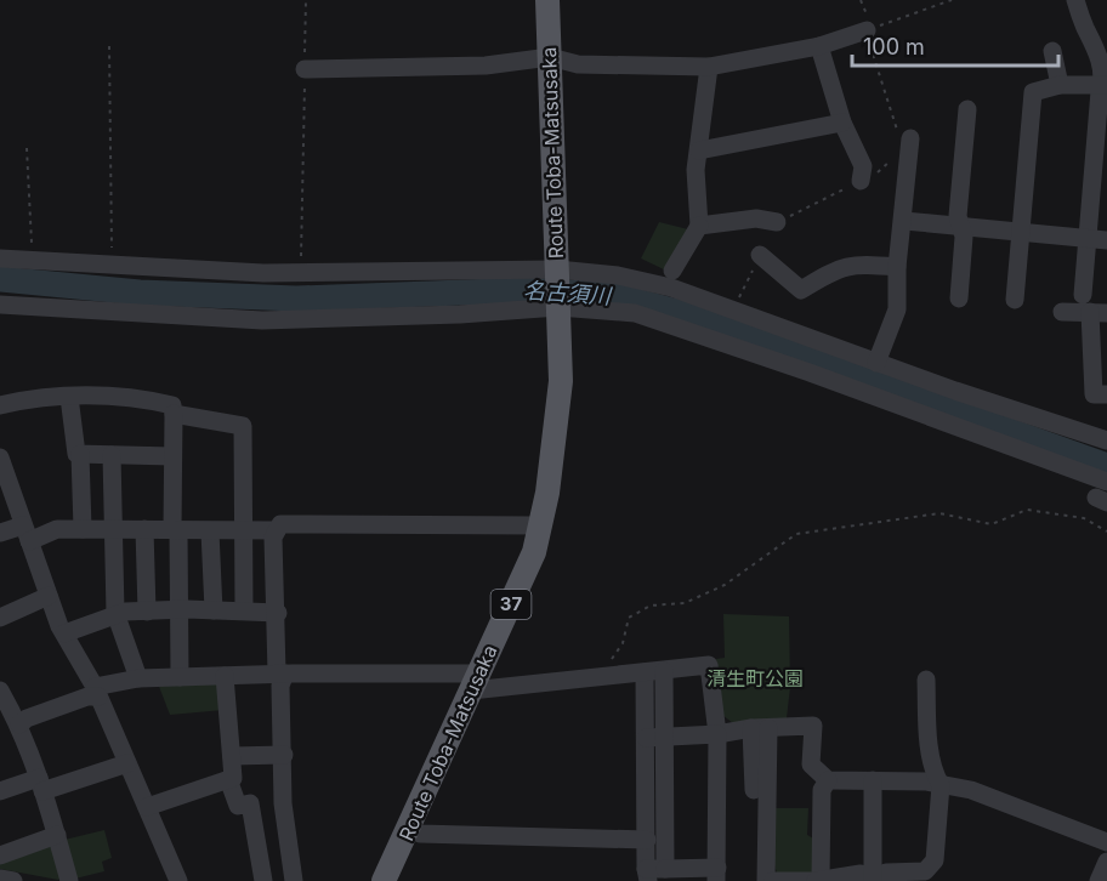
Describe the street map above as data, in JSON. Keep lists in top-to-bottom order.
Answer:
{
  "streets": {
    "main road": ["Route Toba-Matsusaka", "37"]
  },
  "water": ["名古須川"],
  "parks": ["清生町公園"],
  "scale_bar": "100 m"
}
